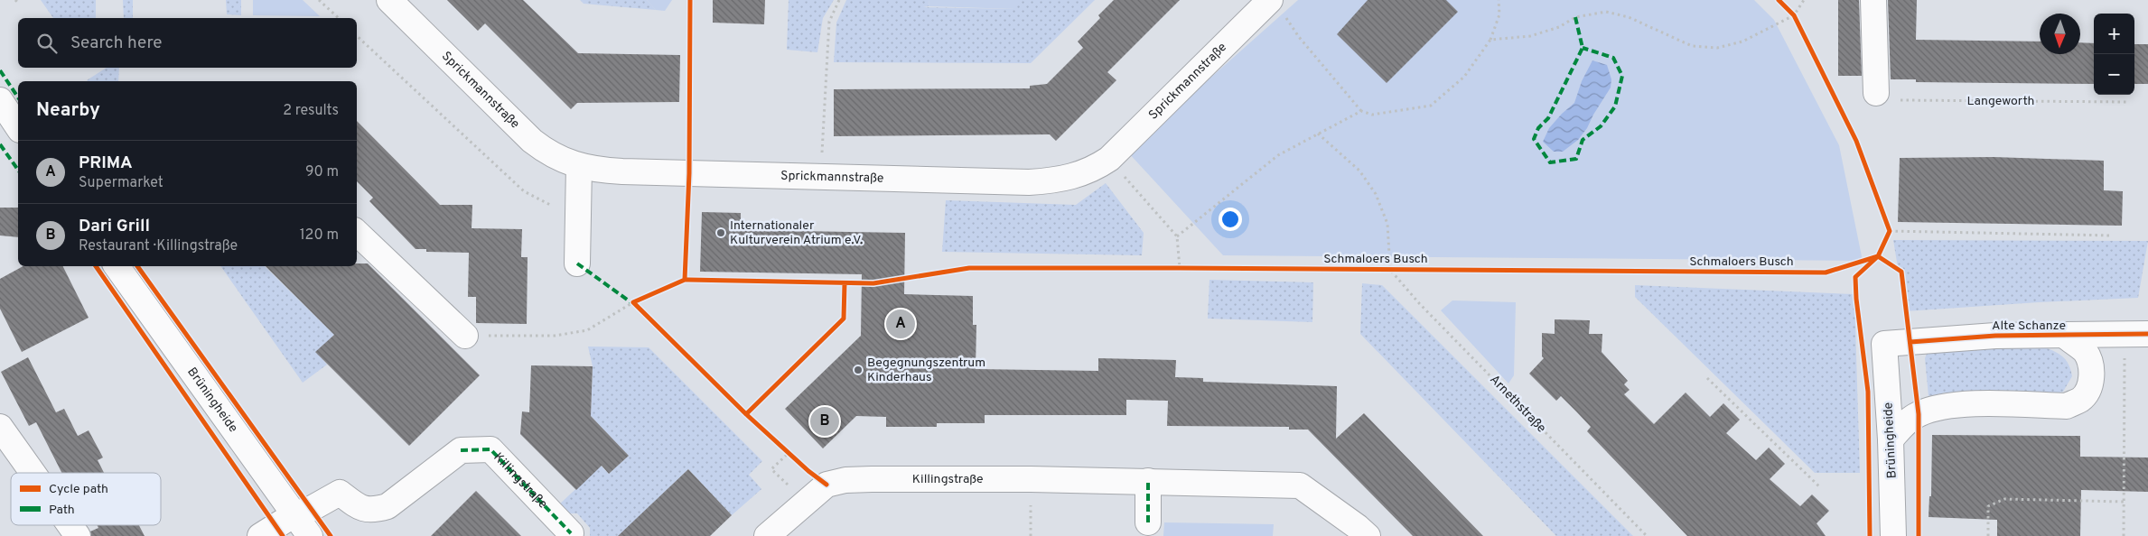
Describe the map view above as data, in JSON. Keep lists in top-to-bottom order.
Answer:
{
  "streets": {
    "street": [
      "Sprickmannstraße",
      "Alte Schanze",
      "Brüningheide",
      "Killingstraße"
    ],
    "path": ["Langeworth", "Arnethstraße"],
    "cycle path": ["Schmaloers Busch"]
  },
  "crossings": [
    ["Schmaloers Busch", "Arnethstraße"],
    ["Alte Schanze", "Brüningheide"],
    ["Brüningheide", "Killingstraße"]
  ],
  "places": ["Internationaler Kulturverein Atrium e.V.", "Begegnungszentrum Kinderhaus"],
  "legend": ["Cycle path", "Path"],
  "north": "bottom",
  "page": {
    "map_buttons": ["+", "−"],
    "search": "Search here",
    "heading": ["Nearby", "2 results"],
    "list": [
      {
        "mark": "A",
        "name": "PRIMA",
        "note": "Supermarket",
        "value": "90 m"
      },
      {
        "mark": "B",
        "name": "Dari Grill",
        "note": "Restaurant · Killingstraße",
        "value": "120 m"
      }
    ],
    "pins": ["A", "B"]
  }
}
